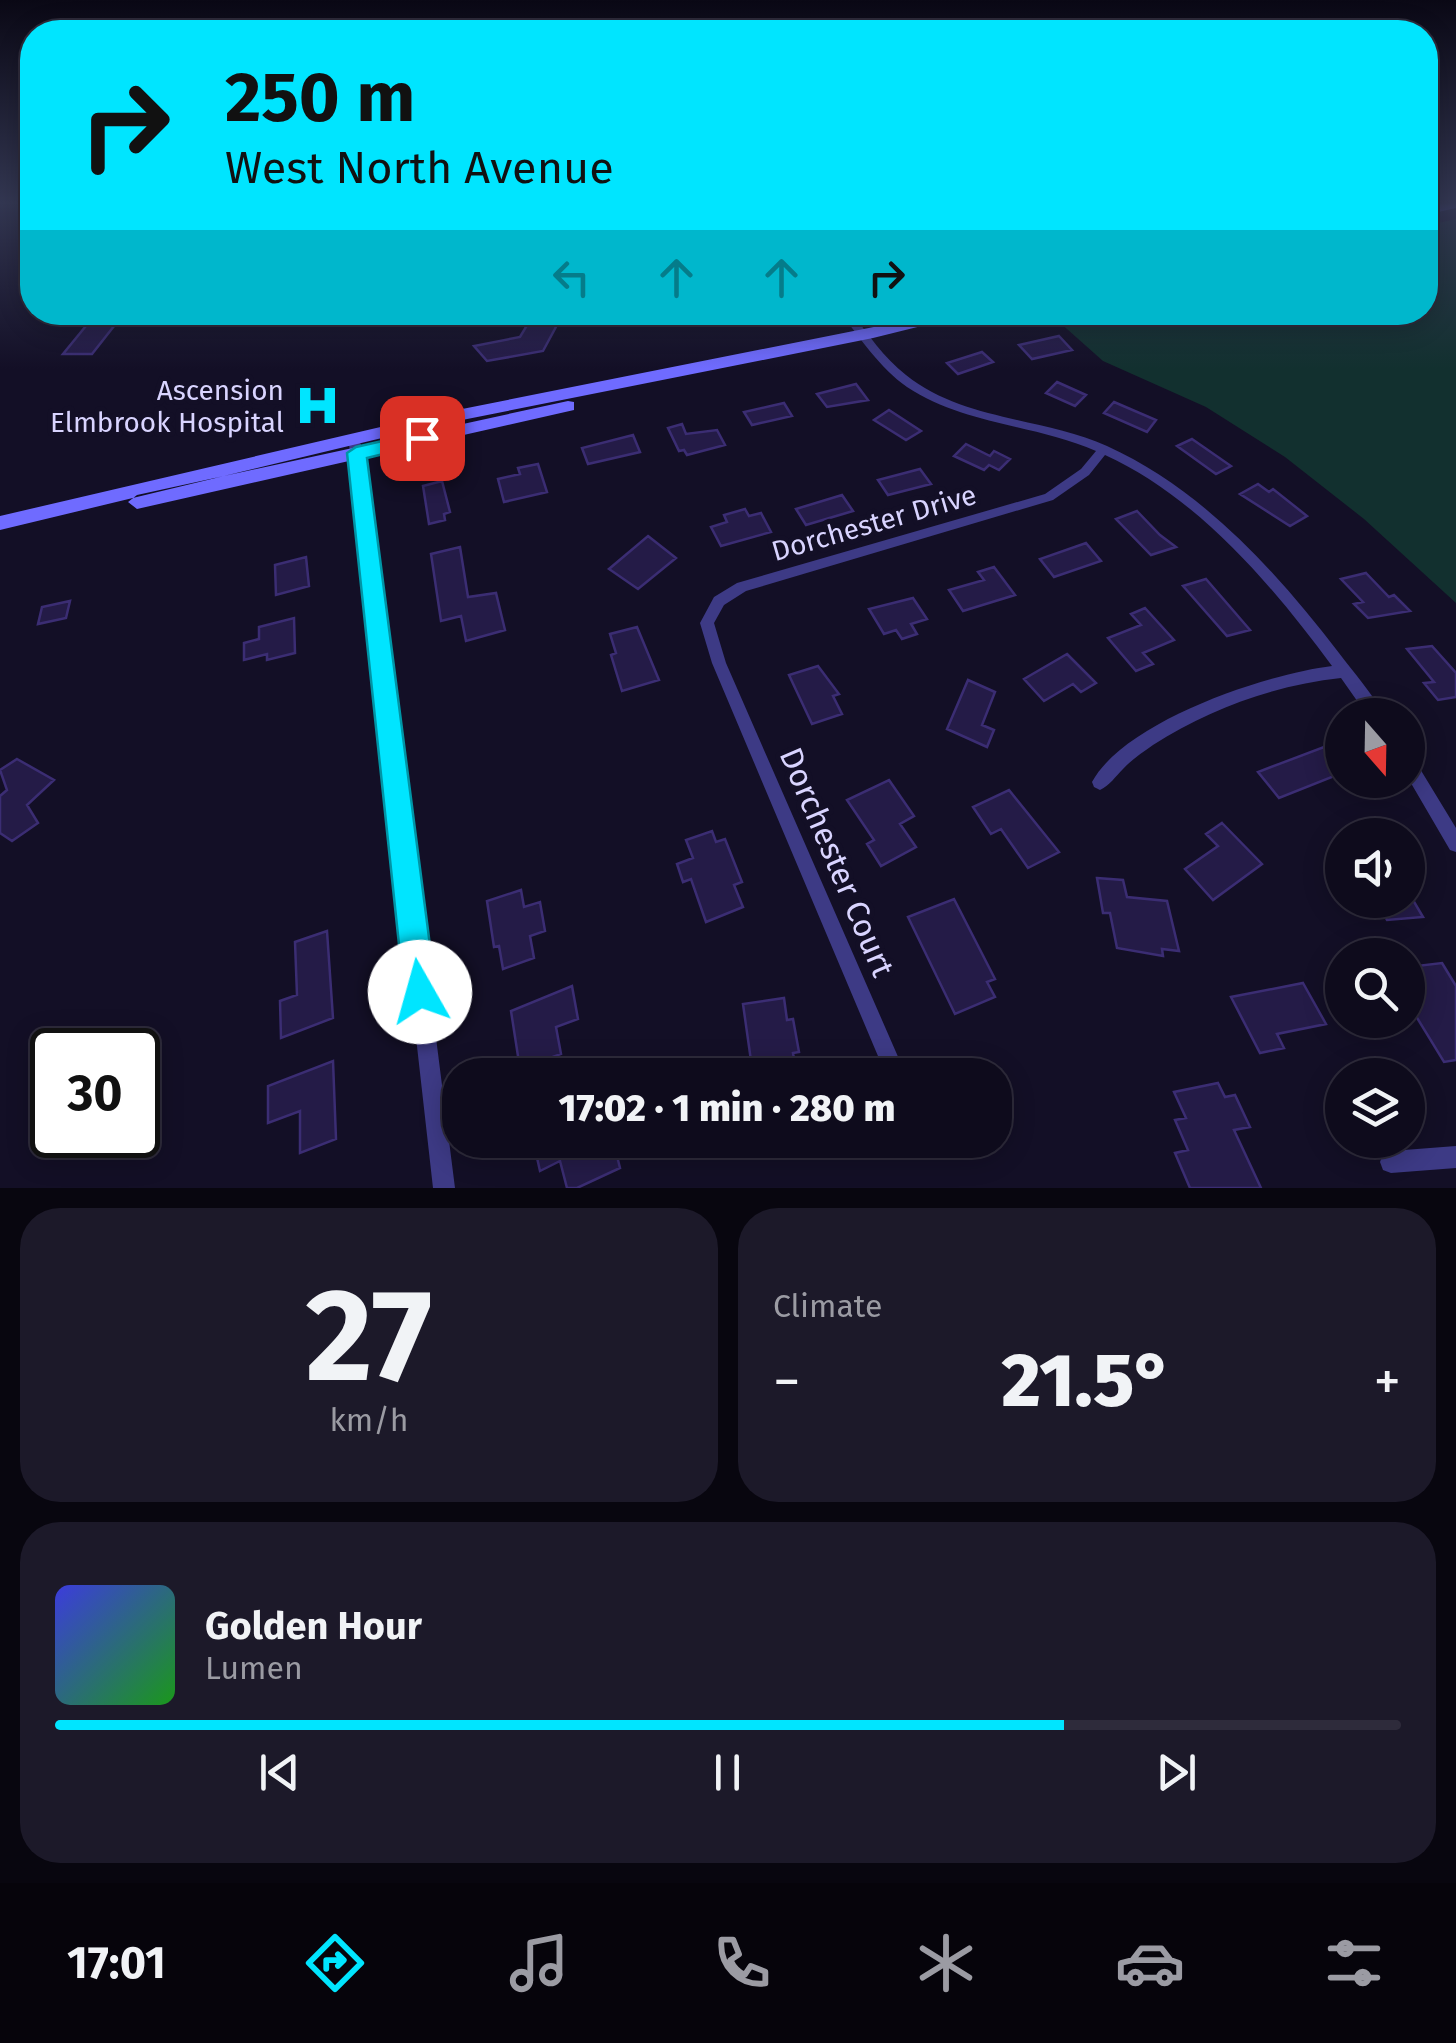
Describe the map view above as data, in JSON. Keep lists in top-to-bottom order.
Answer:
{
  "streets": {
    "street": ["Dorchester Drive", "Dorchester Court"]
  },
  "crossings": [
    ["Dorchester Drive", "Dorchester Court"]
  ],
  "places": {
    "hospital": ["Ascension Elmbrook Hospital"]
  },
  "north": "bottom",
  "page": {
    "turn": ["250 m", "West North Avenue"],
    "limit": "30",
    "trip": "17:02 · 1 min · 280 m",
    "tile": [
      ["27", "km/h"],
      "Climate"
    ],
    "heat": ["−", "21.5°", "+"],
    "song": ["Golden Hour", "Lumen"],
    "tabs": "17:01"
  }
}
